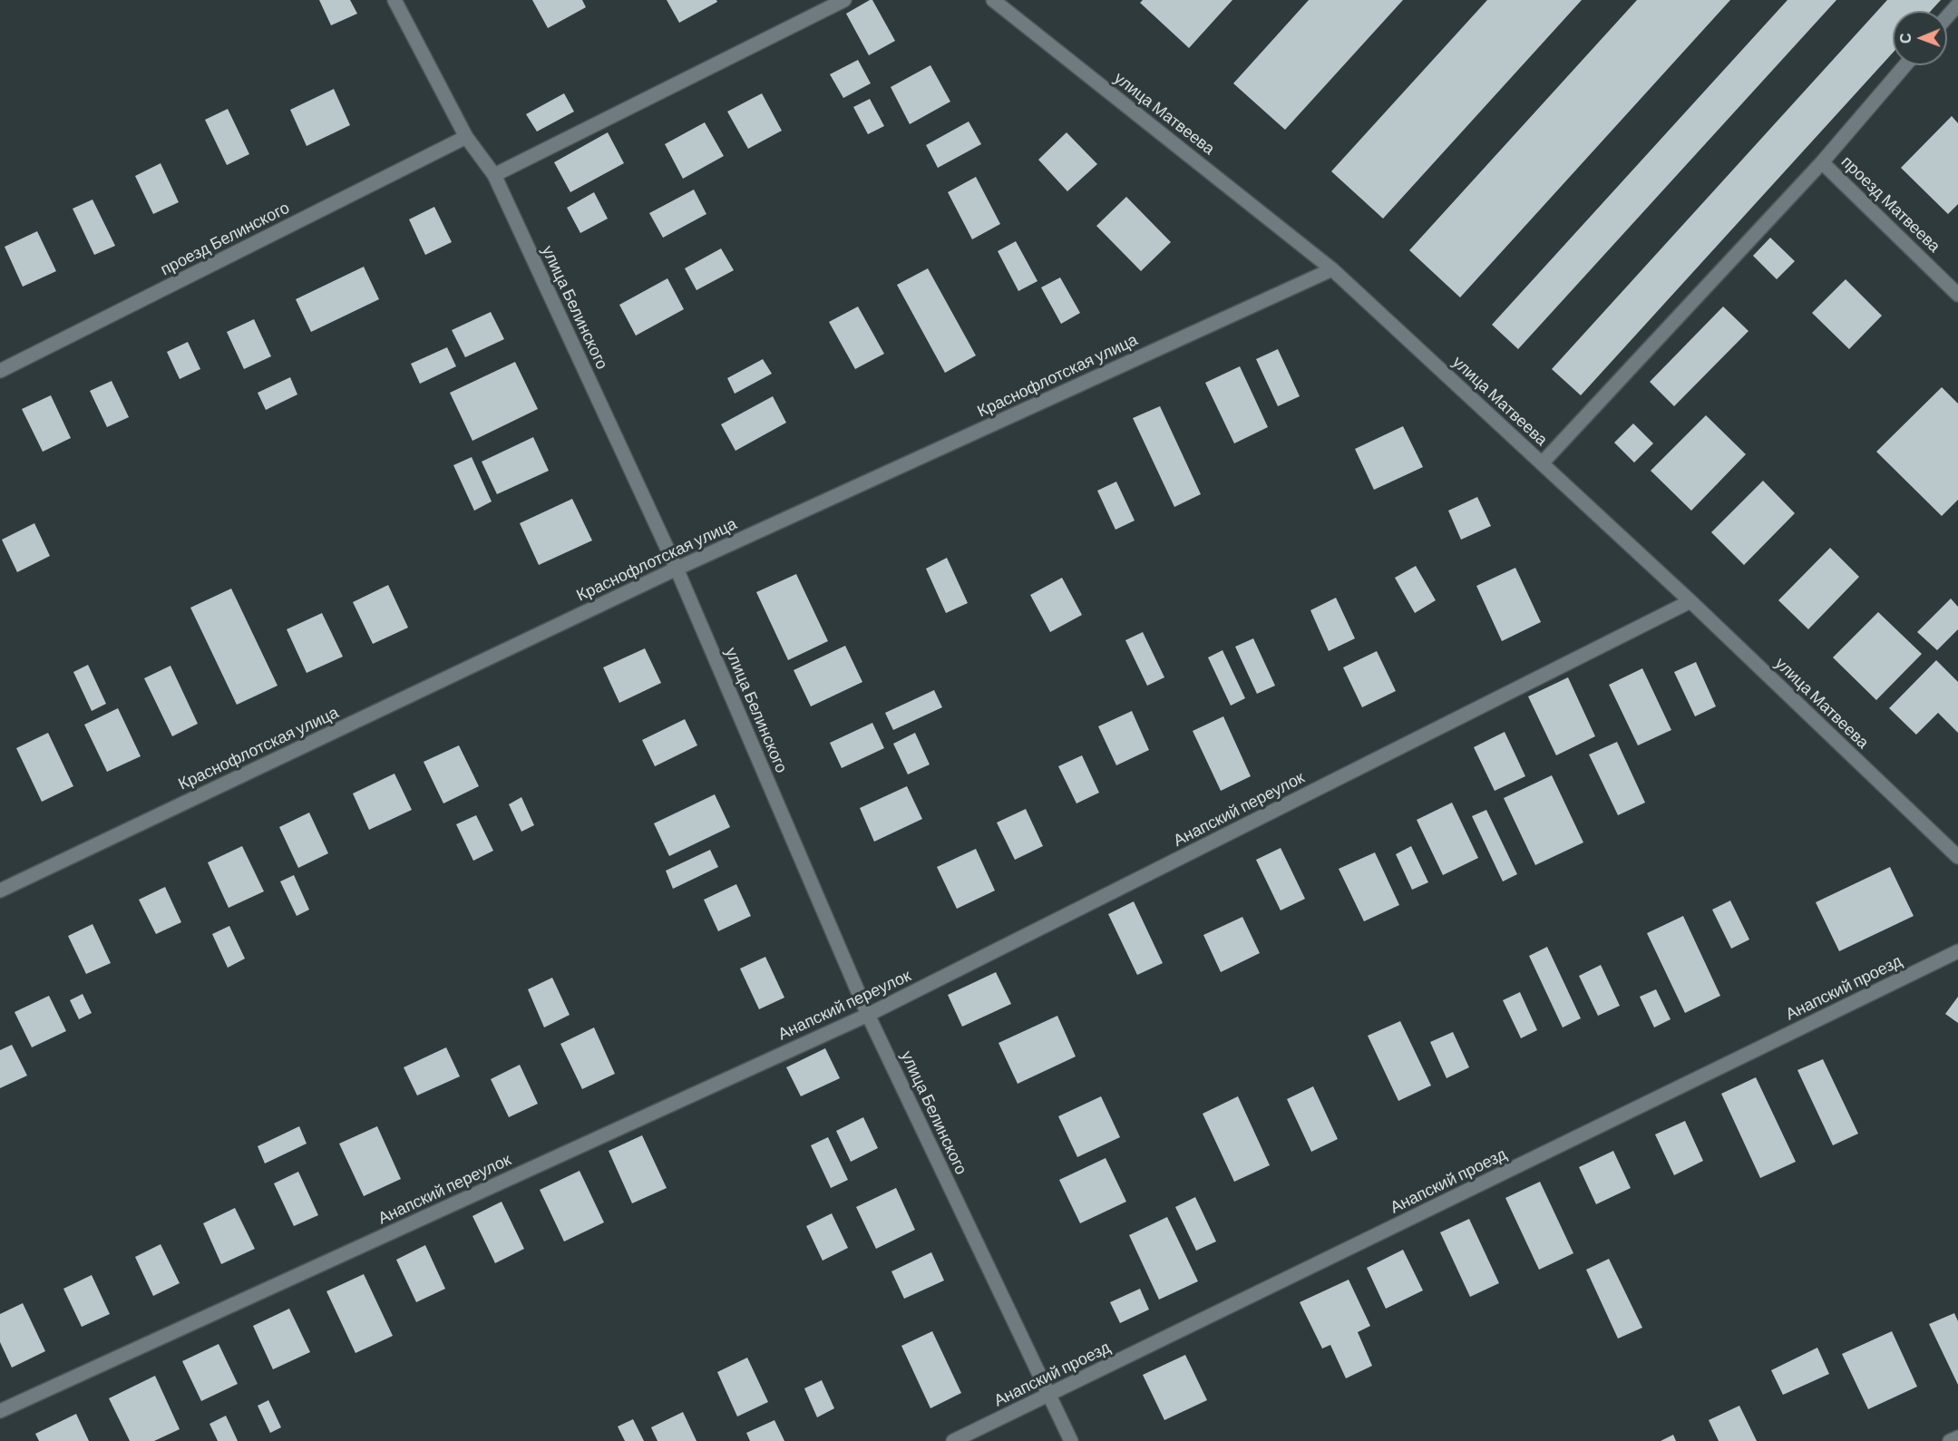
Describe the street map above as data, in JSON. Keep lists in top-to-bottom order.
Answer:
{
  "streets": {
    "lane": [
      "улица Матвеева",
      "проезд Матвеева",
      "проезд Белинского",
      "улица Белинского",
      "Краснофлотская улица",
      "Анапский переулок",
      "Анапский проезд"
    ]
  },
  "crossings": [
    ["улица Матвеева", "Краснофлотская улица"],
    ["улица Матвеева", "Анапский переулок"],
    ["проезд Белинского", "улица Белинского"],
    ["улица Белинского", "Краснофлотская улица"],
    ["улица Белинского", "Анапский переулок"],
    ["улица Белинского", "Анапский проезд"]
  ],
  "north": "left"
}
